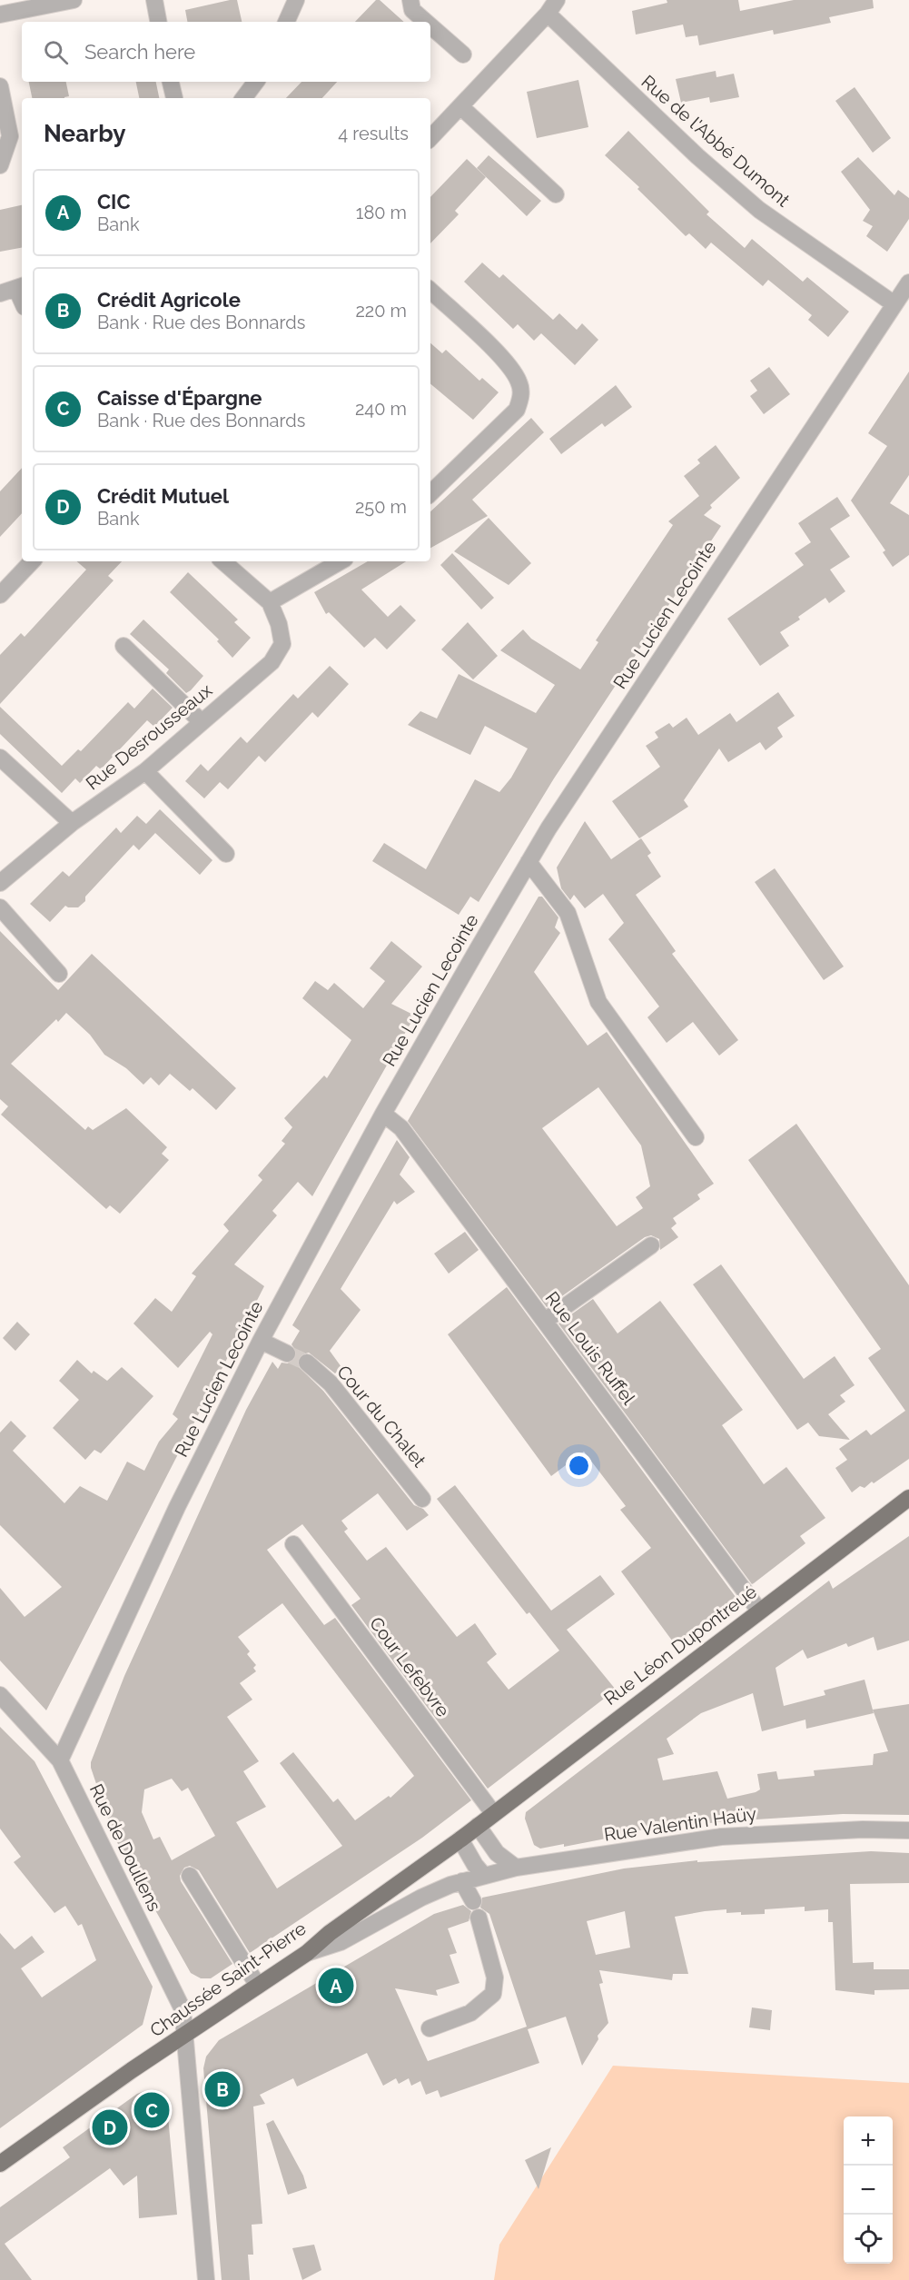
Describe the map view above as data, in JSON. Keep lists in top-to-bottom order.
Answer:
{
  "streets": {
    "main road": ["Rue Léon Dupontreué", "Chaussée Saint-Pierre"],
    "street": [
      "Rue de l'Abbé Dumont",
      "Rue Lucien Lecointe",
      "Rue Desrousseaux",
      "Rue Louis Ruffel",
      "Cour du Chalet",
      "Cour Lefebvre",
      "Rue Valentin Haüy",
      "Rue de Doullens"
    ]
  },
  "crossings": [
    ["Rue de l'Abbé Dumont", "Rue Lucien Lecointe"],
    ["Rue Lucien Lecointe", "Rue Louis Ruffel"],
    ["Rue Lucien Lecointe", "Rue de Doullens"],
    ["Rue Louis Ruffel", "Rue Léon Dupontreué"],
    ["Rue Léon Dupontreué", "Cour Lefebvre"],
    ["Rue Léon Dupontreué", "Chaussée Saint-Pierre"],
    ["Rue Valentin Haüy", "Chaussée Saint-Pierre"],
    ["Rue de Doullens", "Chaussée Saint-Pierre"]
  ],
  "page": {
    "search": "Search here",
    "heading": ["Nearby", "4 results"],
    "list": [
      {
        "mark": "A",
        "name": "CIC",
        "note": "Bank",
        "value": "180 m"
      },
      {
        "mark": "B",
        "name": "Crédit Agricole",
        "note": "Bank · Rue des Bonnards",
        "value": "220 m"
      },
      {
        "mark": "C",
        "name": "Caisse d'Épargne",
        "note": "Bank · Rue des Bonnards",
        "value": "240 m"
      },
      {
        "mark": "D",
        "name": "Crédit Mutuel",
        "note": "Bank",
        "value": "250 m"
      }
    ],
    "pins": [
      "A",
      "B",
      "C",
      "D"
    ],
    "map_buttons": ["+", "−"]
  }
}
